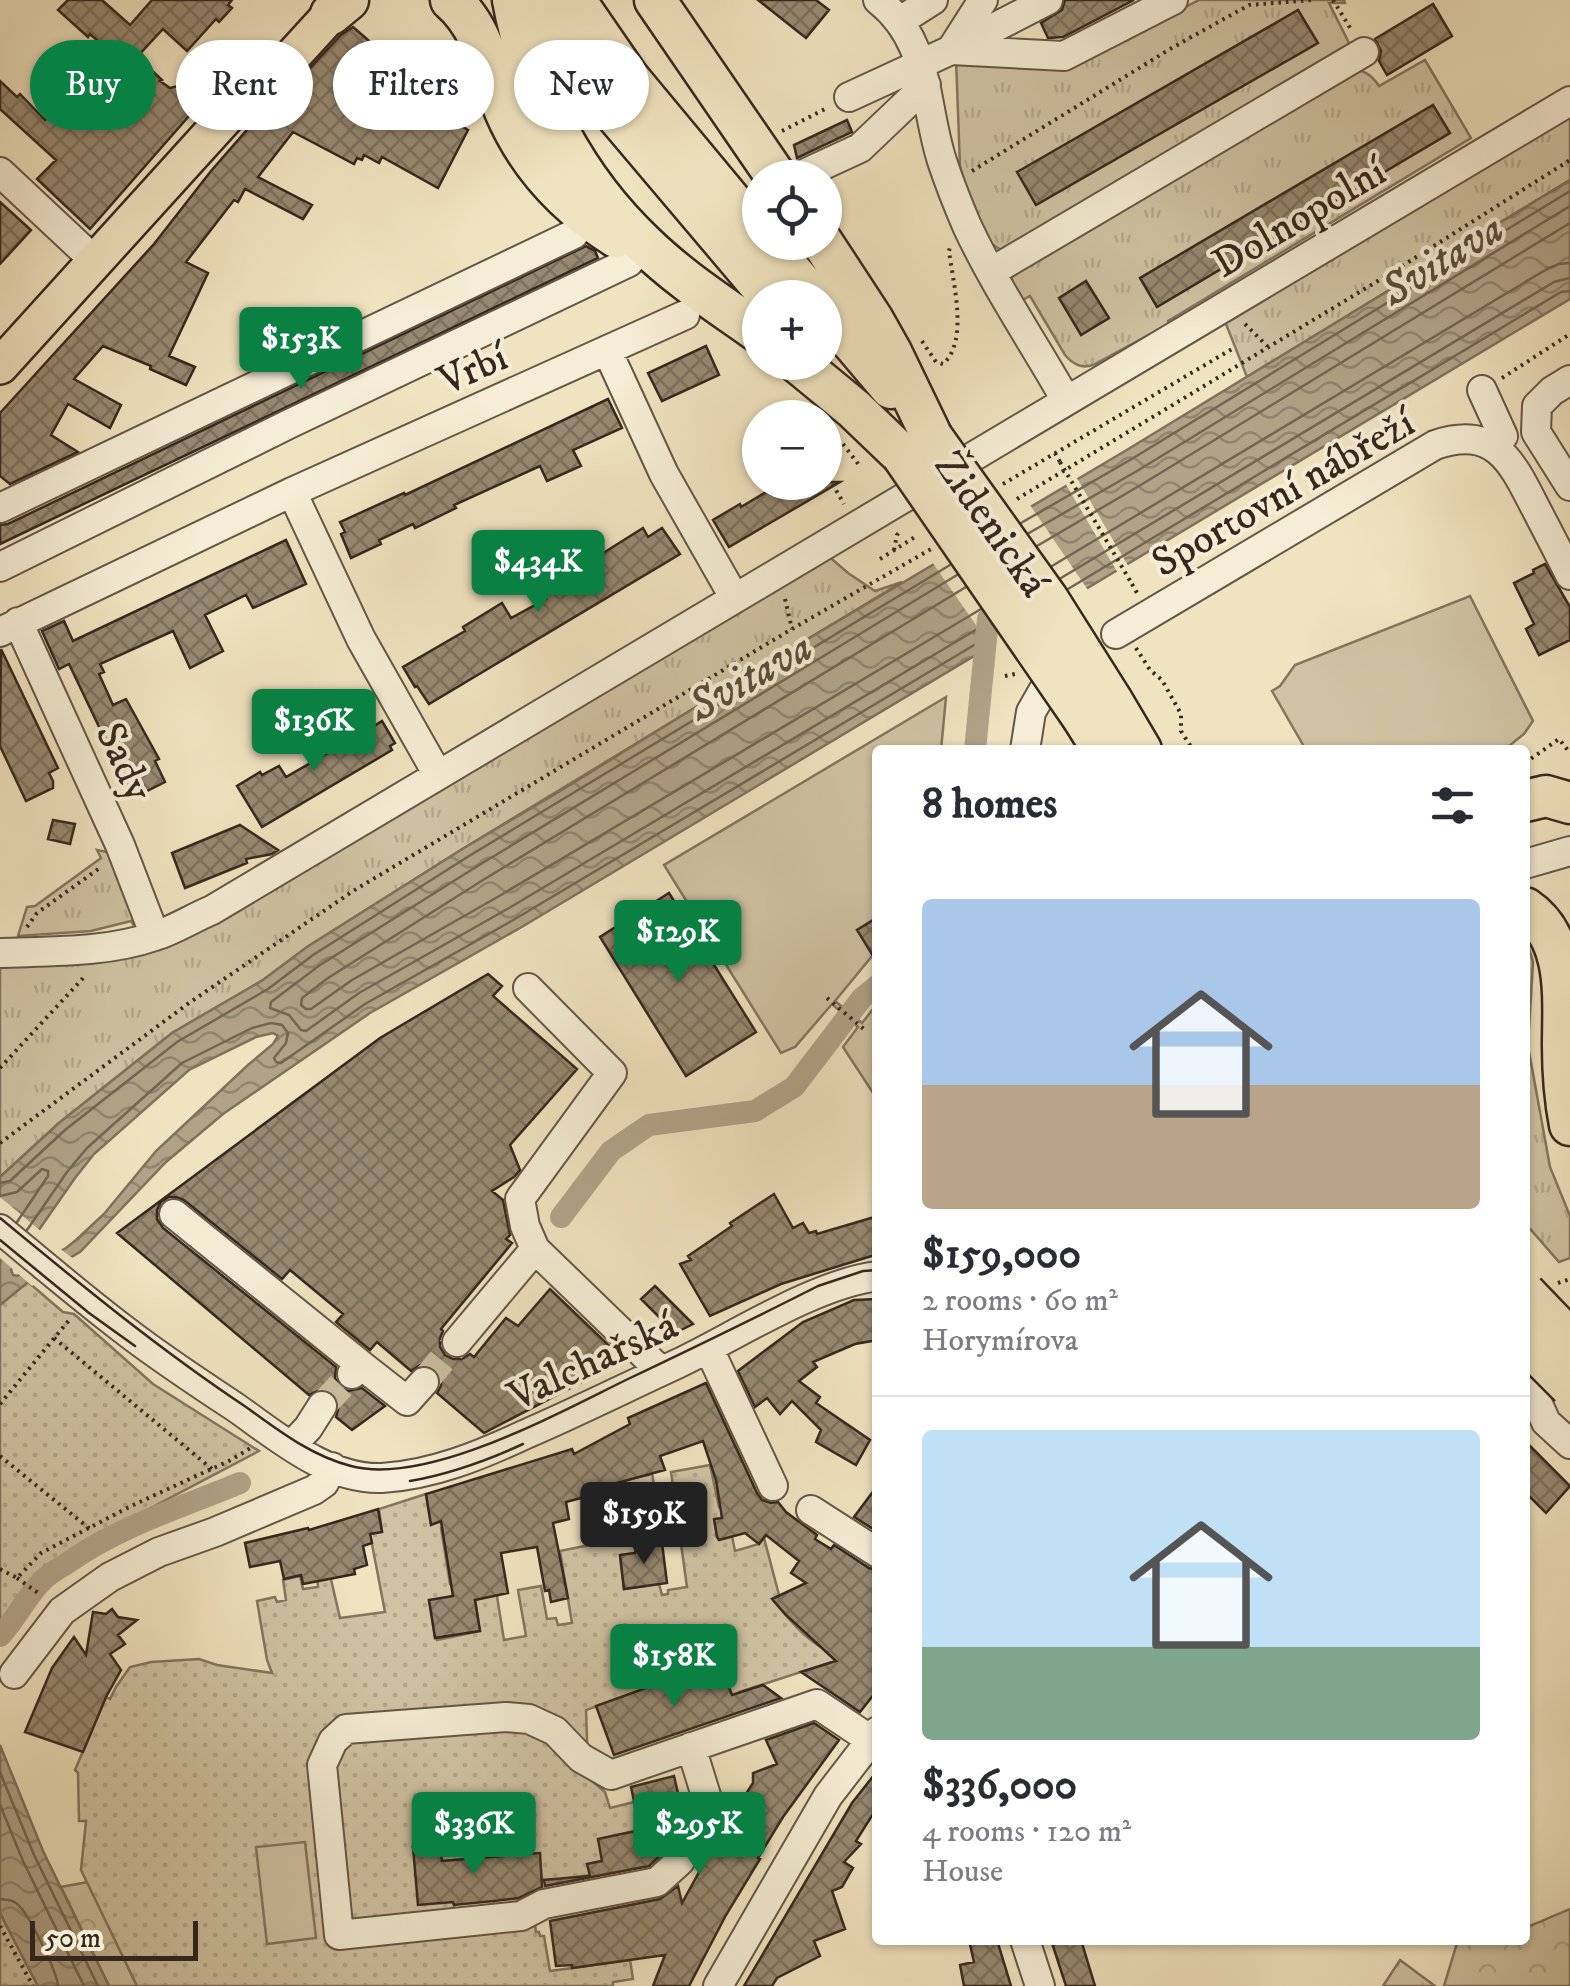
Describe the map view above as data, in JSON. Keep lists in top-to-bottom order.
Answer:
{
  "streets": {
    "highway": ["Židenická"],
    "street": [
      "Dolnopolní",
      "Vrbí",
      "Sportovní nábřeží",
      "Sady",
      "Valchařská"
    ]
  },
  "crossings": [
    ["Dolnopolní", "Sady"],
    ["Vrbí", "Sady"]
  ],
  "water": ["Svitava"],
  "scale_bar": "50 m",
  "page": {
    "chip": [
      "Buy",
      "Rent",
      "Filters",
      "New"
    ],
    "map_buttons": ["+", "−"],
    "price": [
      "$153K",
      "$434K",
      "$136K",
      "$129K",
      "$159K",
      "$158K",
      "$336K",
      "$295K"
    ],
    "heading": "8 homes",
    "list": [
      {
        "name": "$159,000",
        "note": "2 rooms · 60 m² · Horymírova"
      },
      {
        "name": "$336,000",
        "note": "4 rooms · 120 m² · House"
      }
    ],
    "scale": "50 m"
  }
}
